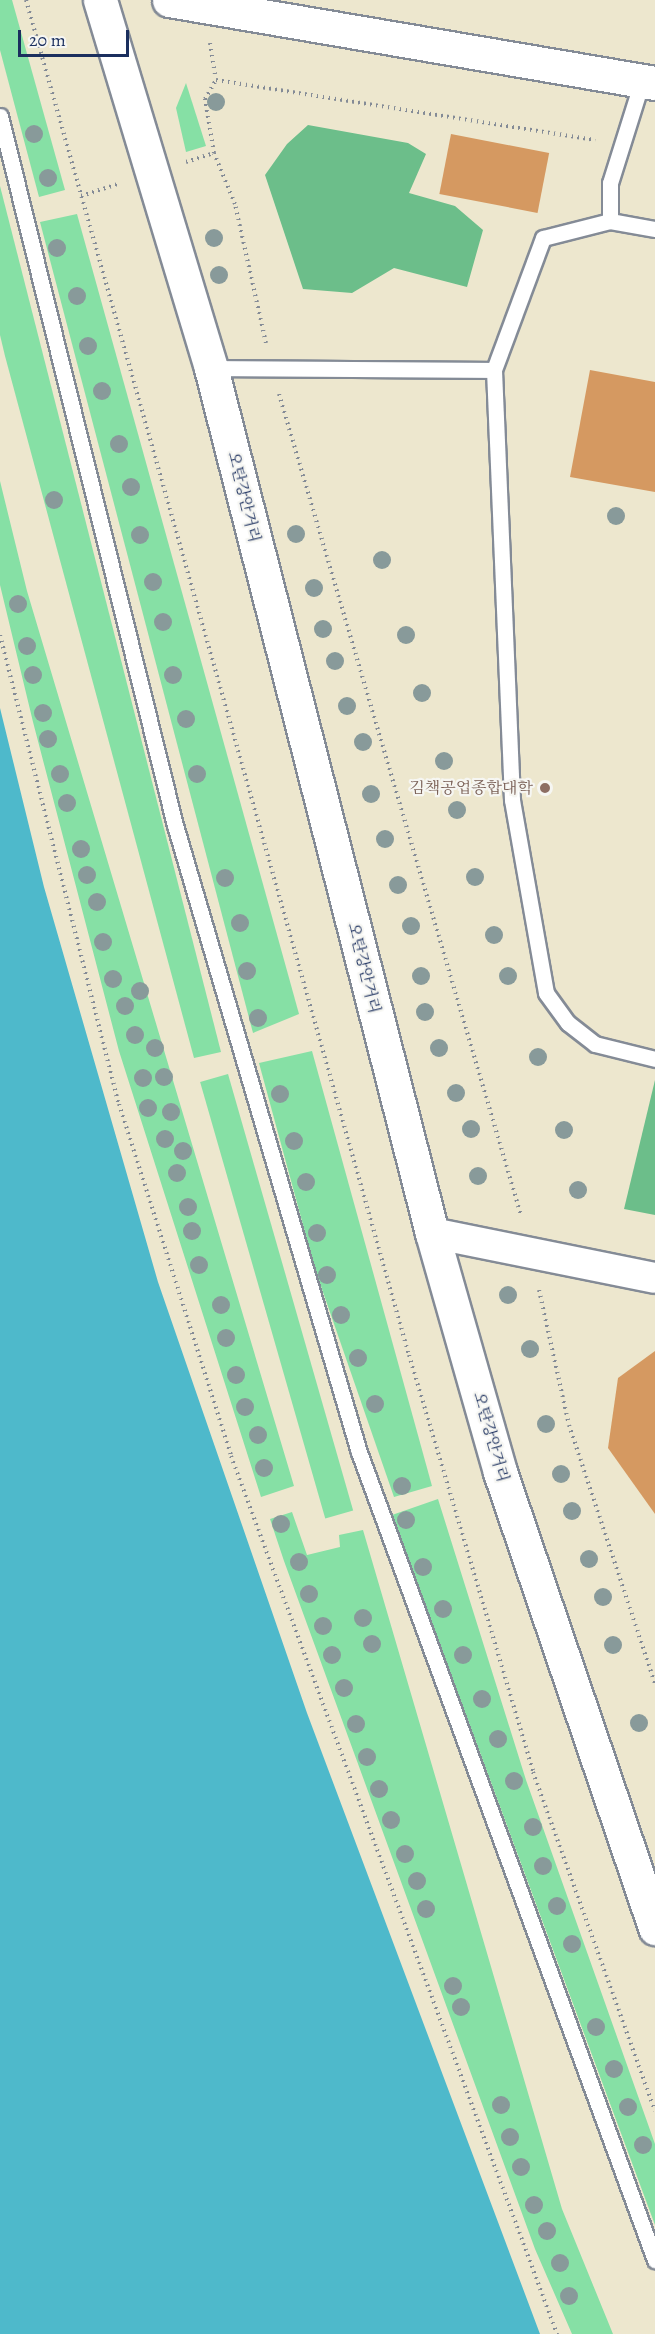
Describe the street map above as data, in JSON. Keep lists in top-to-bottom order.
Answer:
{
  "streets": {
    "main road": ["오탄강안거리"]
  },
  "places": ["김책공업종합대학"],
  "scale_bar": "20 m"
}
